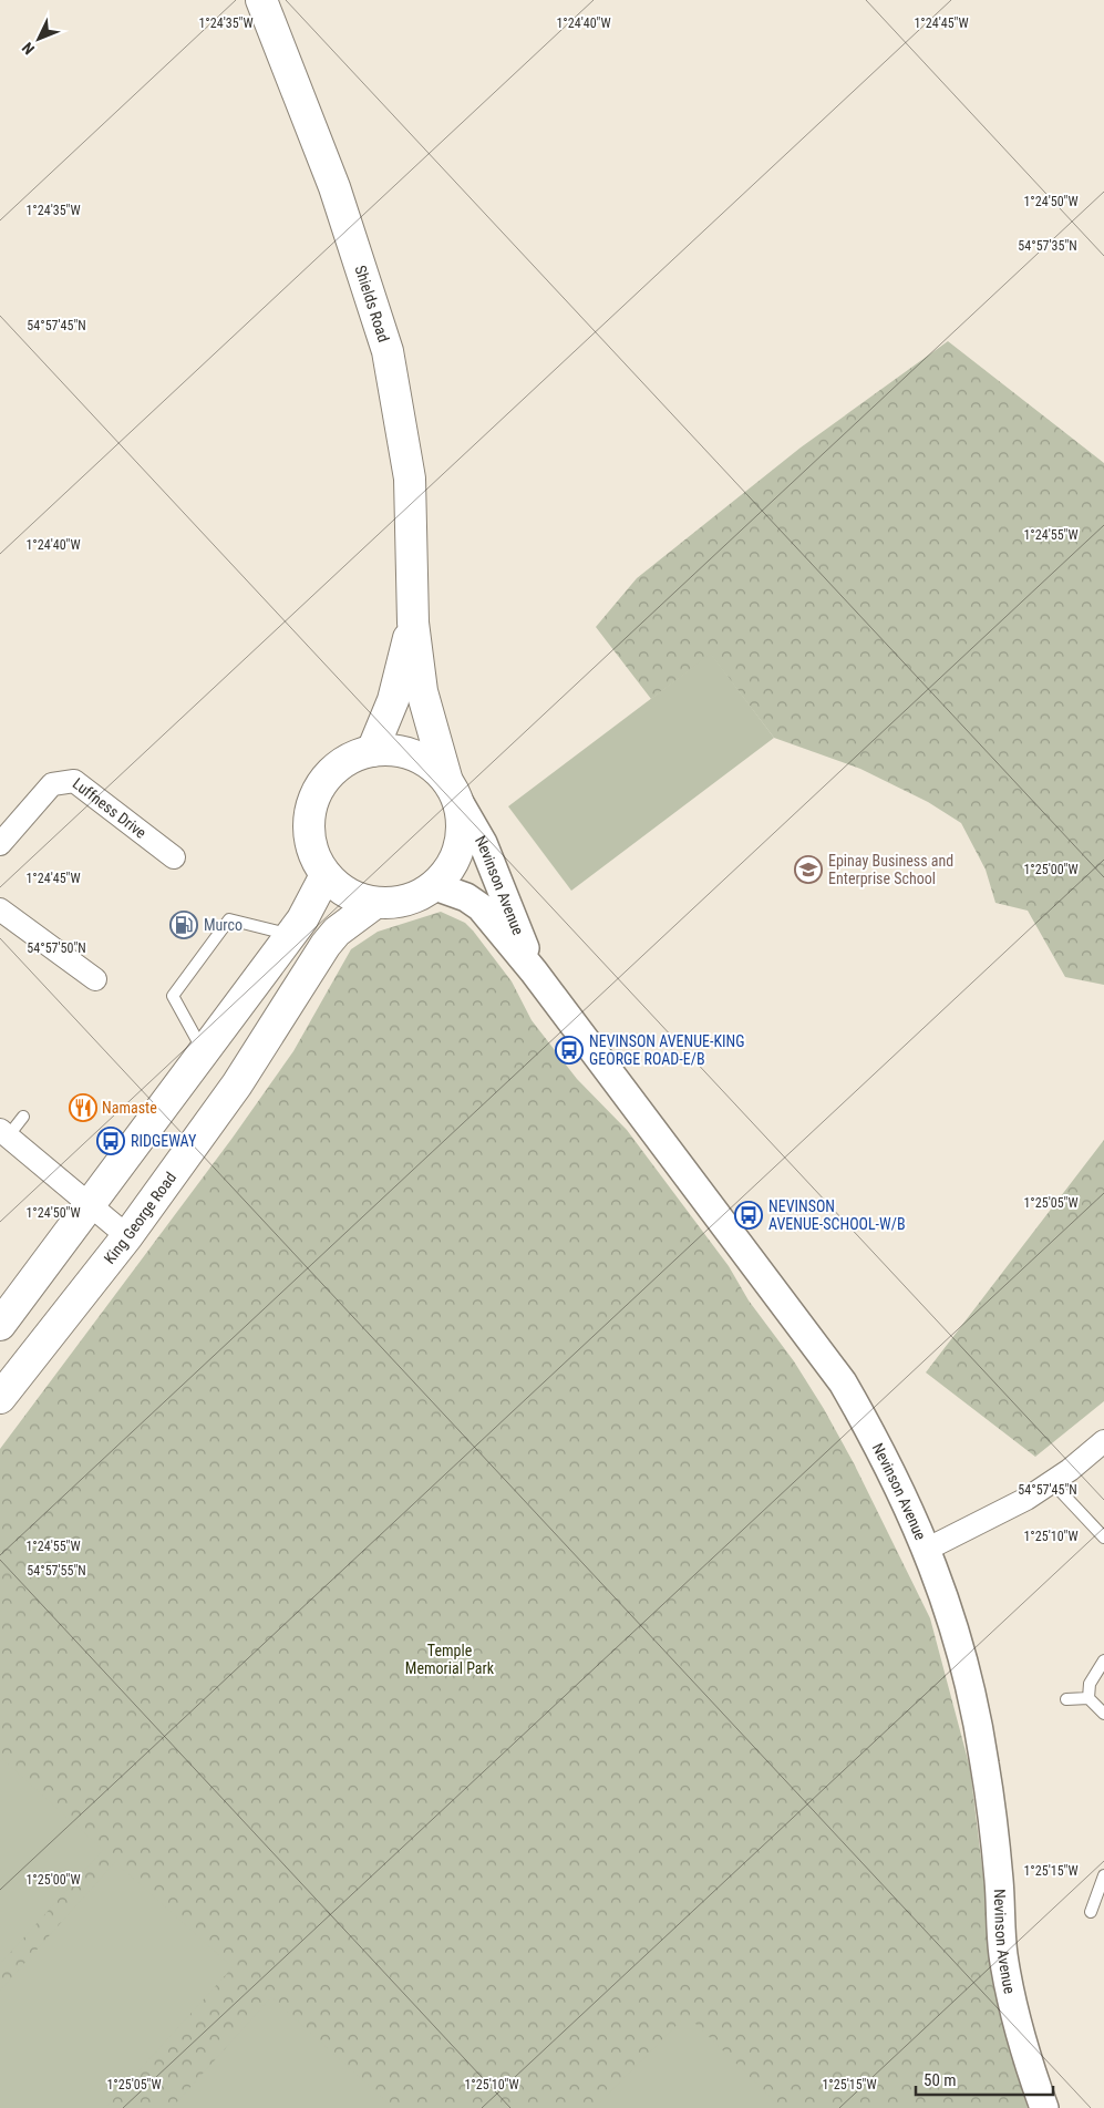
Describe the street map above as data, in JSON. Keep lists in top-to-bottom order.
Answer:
{
  "streets": {
    "highway": ["Shields Road", "King George Road"],
    "street": ["Luffness Drive", "Nevinson Avenue"]
  },
  "crossings": [
    ["Shields Road", "Nevinson Avenue"],
    ["Shields Road", "King George Road"],
    ["Nevinson Avenue", "King George Road"]
  ],
  "parks": ["Temple Memorial Park"],
  "places": {
    "school or university": ["Epinay Business and Enterprise School"],
    "fuel station": ["Murco"],
    "bus stop": ["NEVINSON AVENUE-KING GEORGE ROAD-E/B", "RIDGEWAY", "NEVINSON AVENUE-SCHOOL-W/B"],
    "restaurant": ["Namaste"]
  },
  "scale_bar": "50 m",
  "north": "bottom left",
  "coordinates": [
    "1°24'35\"W",
    "1°24'40\"W",
    "1°24'45\"W",
    "1°24'50\"W",
    "54°57'35\"N",
    "54°57'45\"N",
    "1°24'55\"W",
    "1°25'00\"W",
    "54°57'50\"N",
    "1°25'05\"W",
    "1°25'10\"W",
    "54°57'55\"N",
    "1°25'15\"W"
  ]
}
